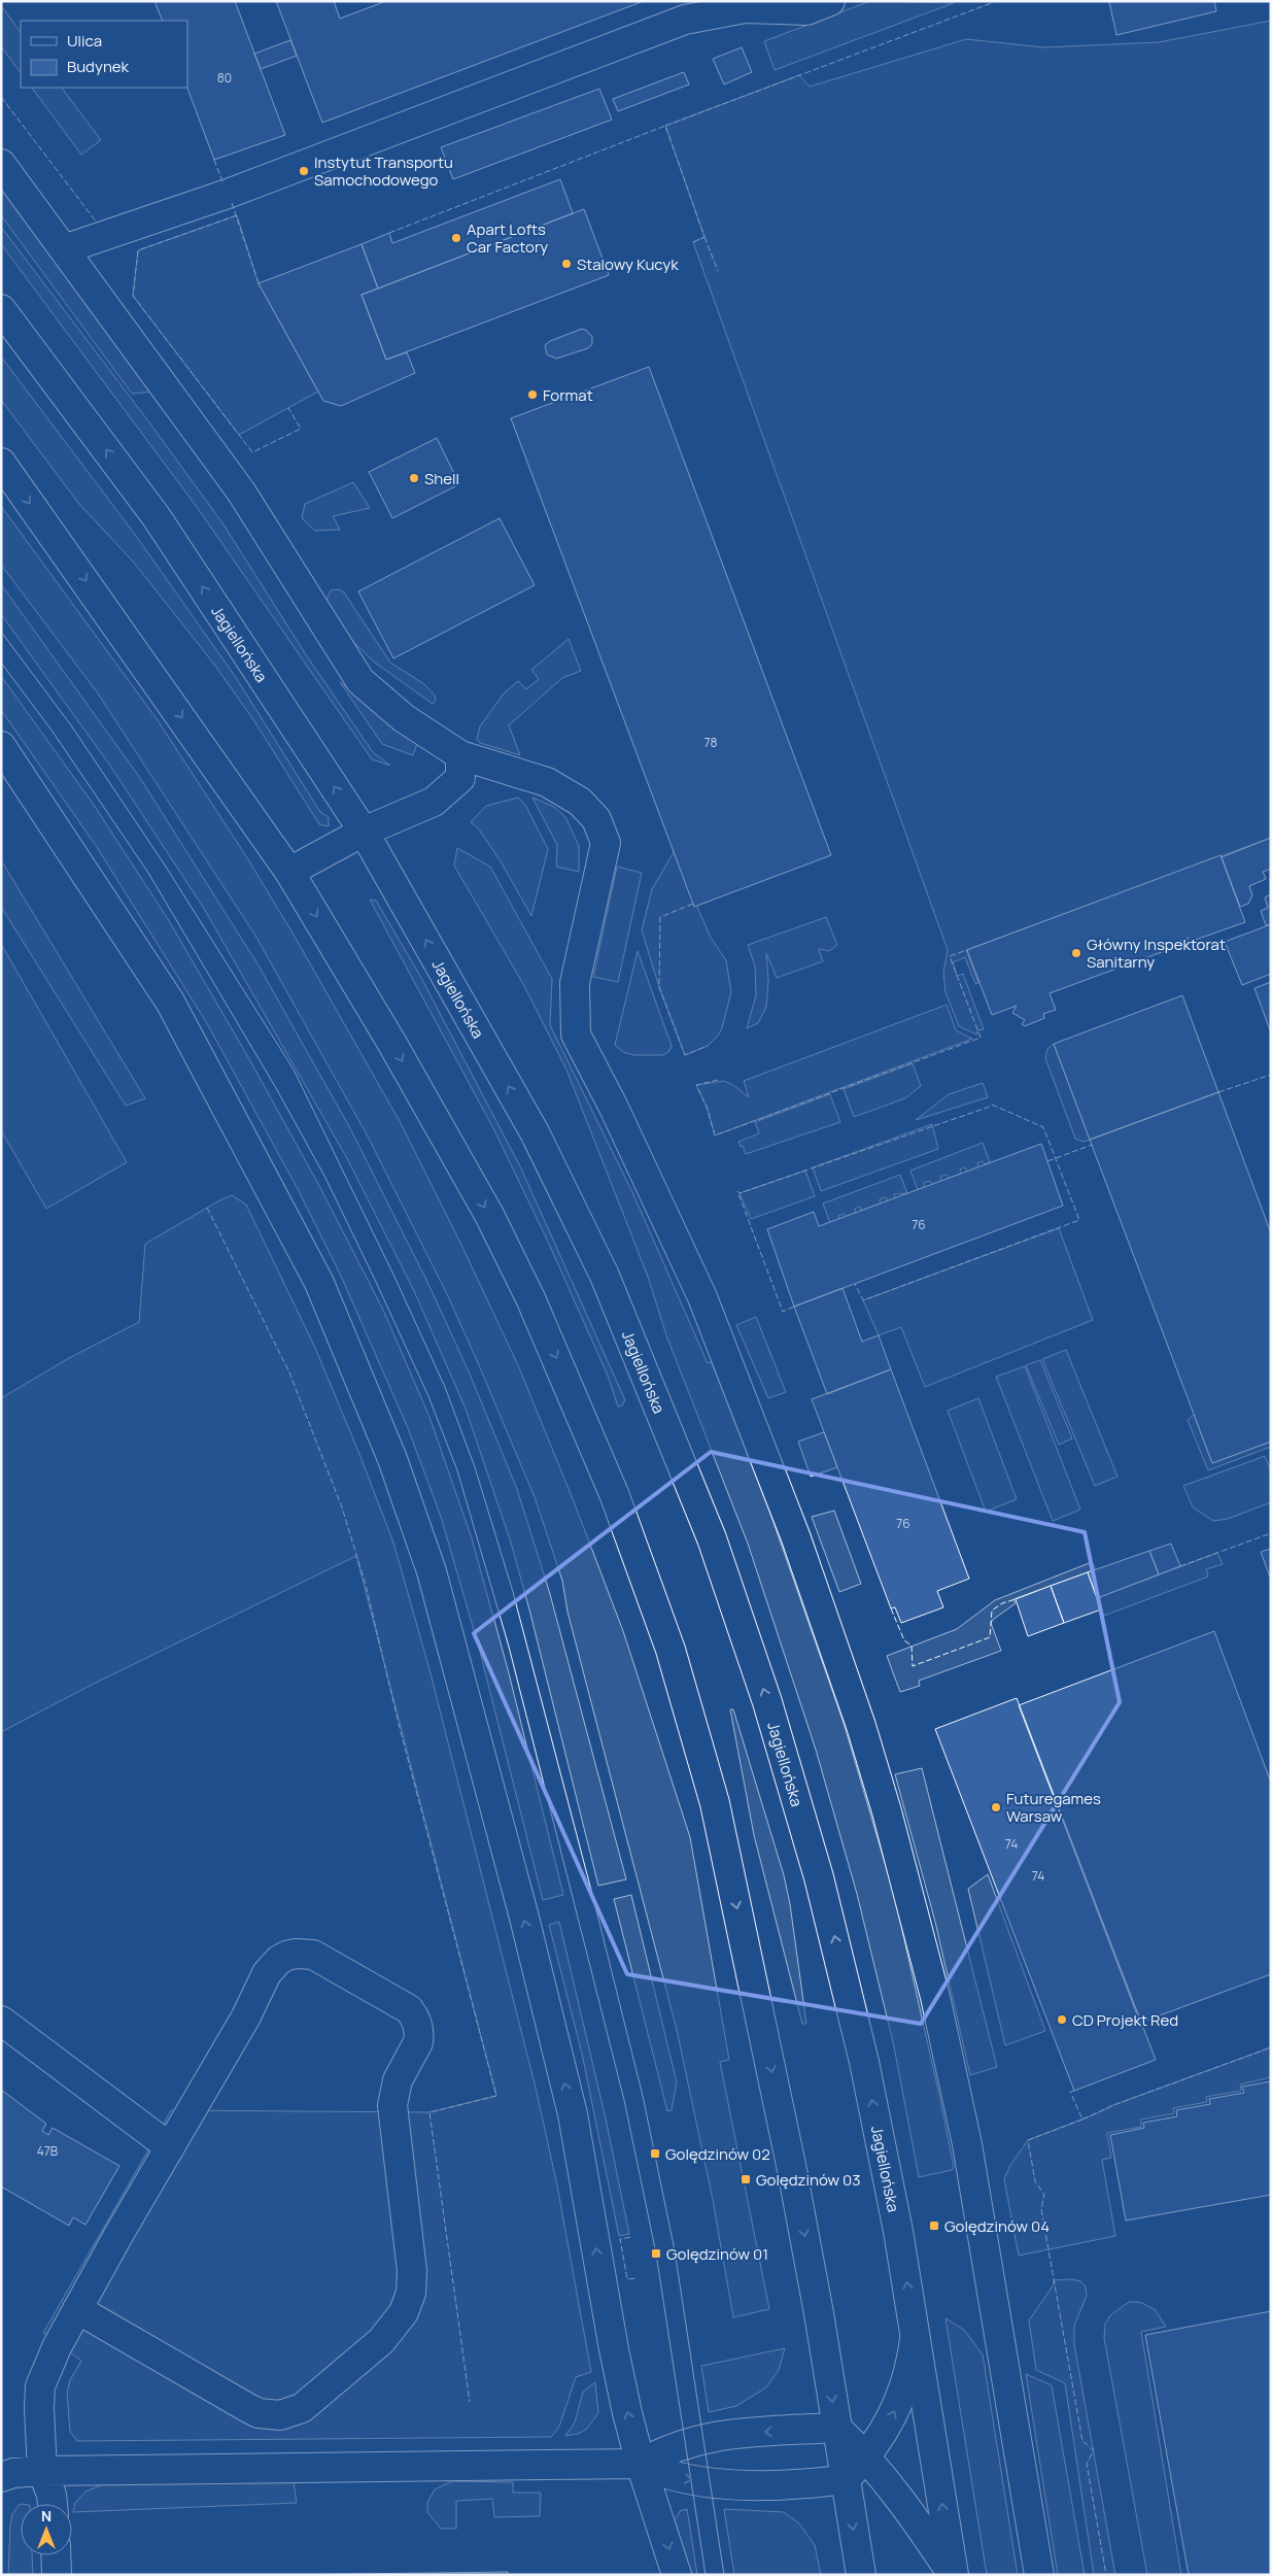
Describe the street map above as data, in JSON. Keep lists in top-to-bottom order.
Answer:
{
  "streets": {
    "main road": ["Jagiellońska"]
  },
  "places": {
    "other": [
      "Instytut Transportu Samochodowego",
      "Apart Lofts Car Factory",
      "Stalowy Kucyk",
      "Format",
      "Shell",
      "Główny Inspektorat Sanitarny",
      "Futuregames Warsaw",
      "CD Projekt Red"
    ],
    "transit": [
      "Golędzinów 02",
      "Golędzinów 03",
      "Golędzinów 04",
      "Golędzinów 01"
    ]
  },
  "house_numbers": [
    "80",
    "78",
    "76",
    "76",
    "74",
    "74",
    "47B"
  ],
  "legend": ["Ulica", "Budynek"],
  "north": "top"
}
